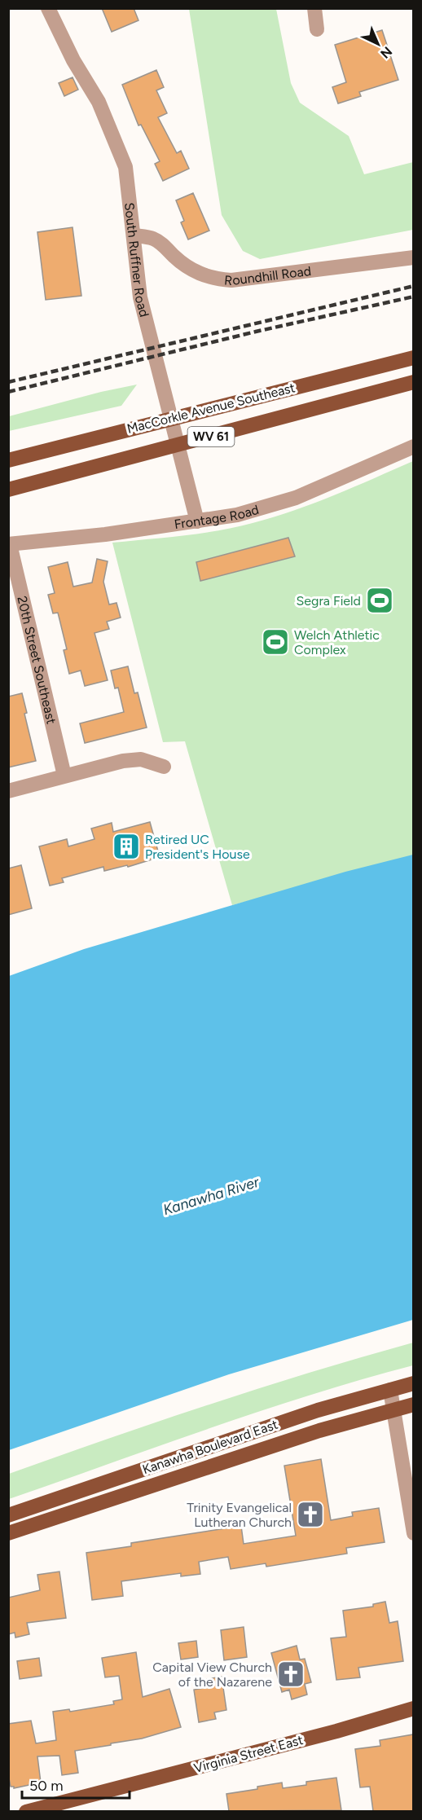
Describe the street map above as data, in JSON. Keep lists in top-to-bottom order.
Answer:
{
  "streets": {
    "main road": [
      "MacCorkle Avenue Southeast",
      "WV 61",
      "Kanawha Boulevard East",
      "Virginia Street East"
    ],
    "street": [
      "South Ruffner Road",
      "Roundhill Road",
      "Frontage Road",
      "20th Street Southeast"
    ]
  },
  "crossings": [
    ["South Ruffner Road", "Roundhill Road"],
    ["South Ruffner Road", "MacCorkle Avenue Southeast"],
    ["South Ruffner Road", "Frontage Road"],
    ["Frontage Road", "20th Street Southeast"]
  ],
  "water": ["Kanawha River"],
  "places": {
    "sports": ["Segra Field", "Welch Athletic Complex"],
    "building": ["Retired UC President's House"],
    "church": ["Trinity Evangelical Lutheran Church", "Capital View Church of the Nazarene"]
  },
  "scale_bar": "50 m",
  "north": "bottom right"
}
